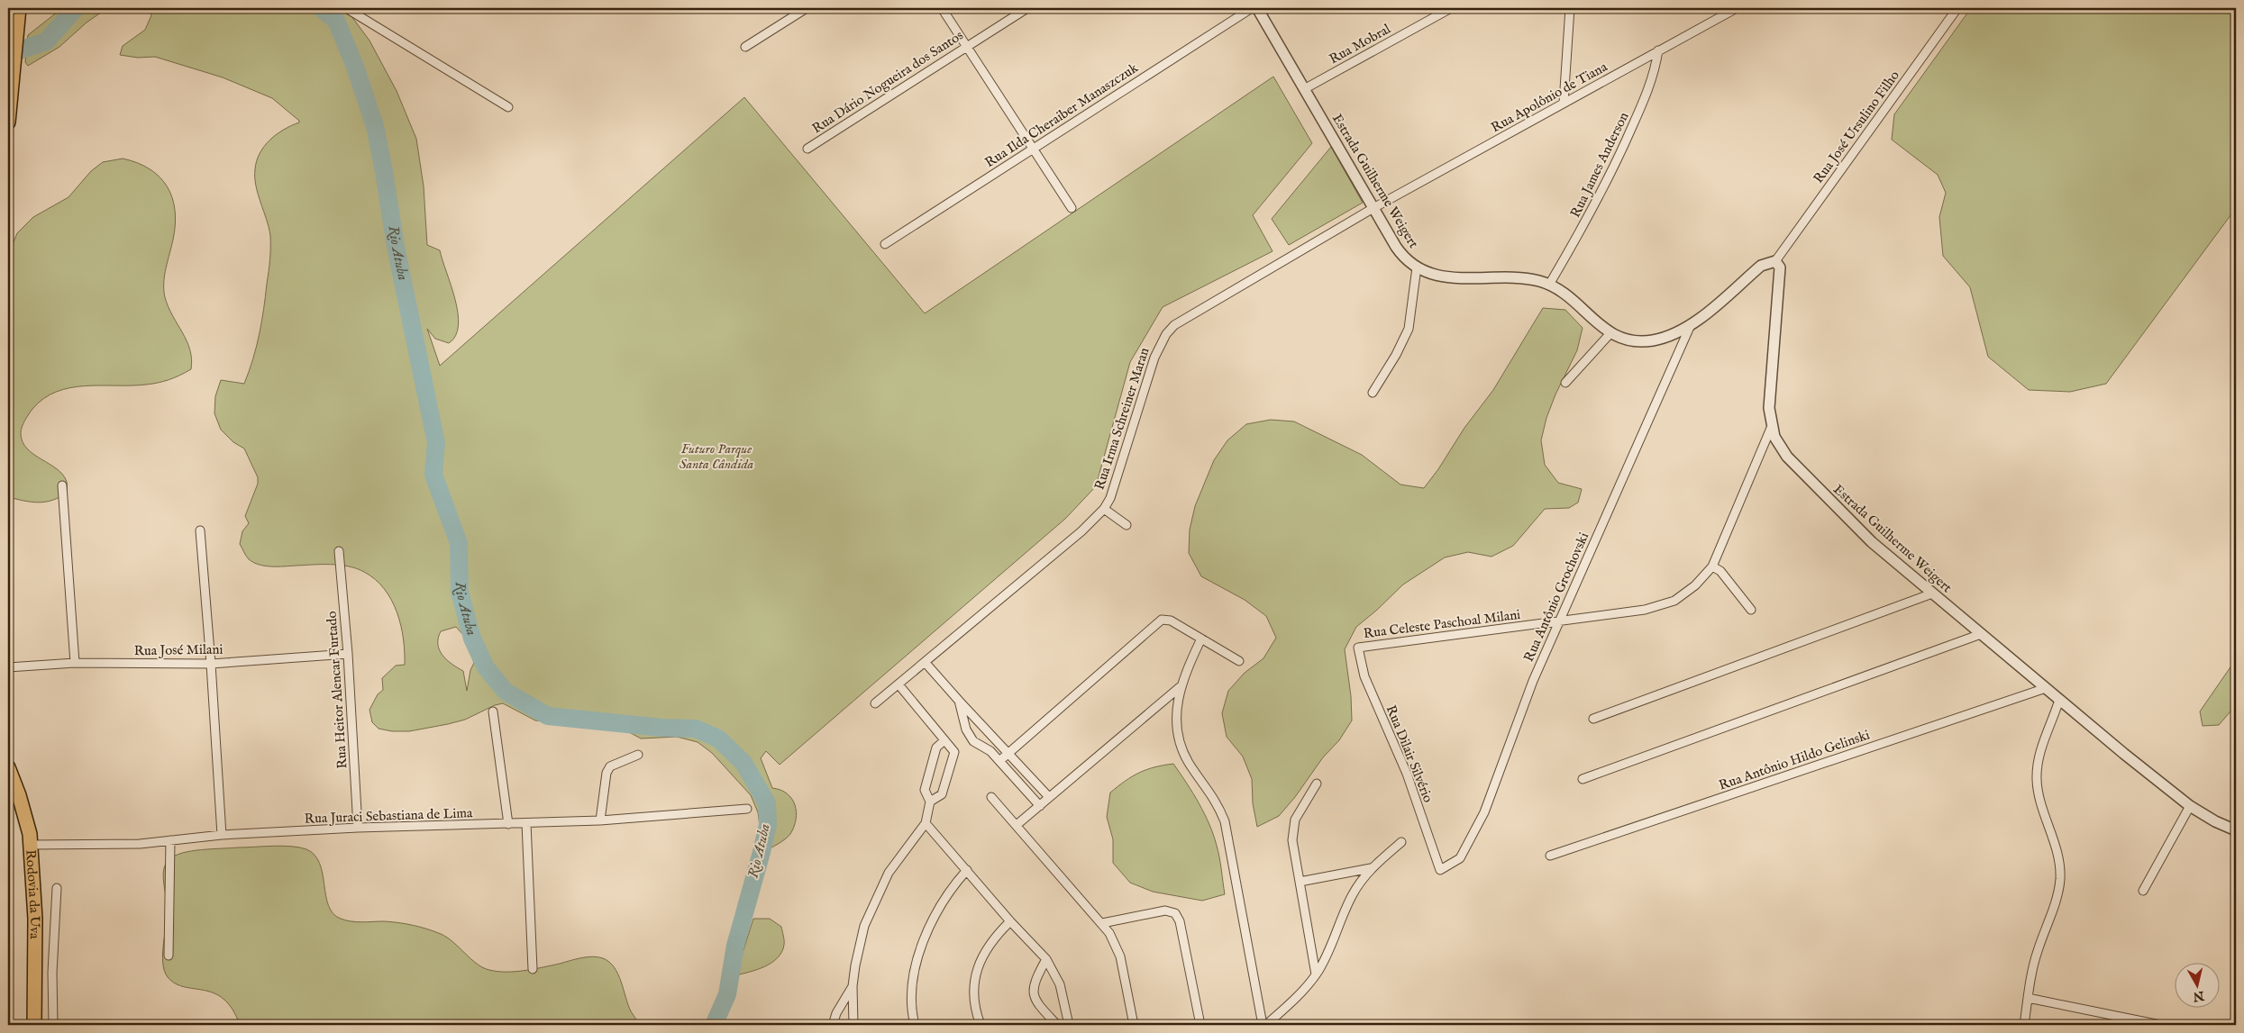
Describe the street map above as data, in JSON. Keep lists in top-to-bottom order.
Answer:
{
  "streets": {
    "highway": ["Rodovia da Uva"],
    "street": [
      "Rua Mobral",
      "Rua Dário Nogueira dos Santos",
      "Rua Apolônio de Tiana",
      "Rua Ilda Cheraiber Manaszczuk",
      "Rua José Ursulino Filho",
      "Rua James Anderson",
      "Estrada Guilherme Weigert",
      "Rua Irma Schreiner Maran",
      "Rua Antônio Grochovski",
      "Rua Celeste Paschoal Milani",
      "Rua José Milani",
      "Rua Heitor Alencar Furtado",
      "Rua Dilair Silvério",
      "Rua Antônio Hildo Gelinski",
      "Rua Juraci Sebastiana de Lima"
    ]
  },
  "crossings": [
    ["Rua Mobral", "Estrada Guilherme Weigert"],
    ["Rua Apolônio de Tiana", "Rua James Anderson"],
    ["Rua Apolônio de Tiana", "Estrada Guilherme Weigert"],
    ["Rua Apolônio de Tiana", "Rua Irma Schreiner Maran"],
    ["Rua José Ursulino Filho", "Estrada Guilherme Weigert"],
    ["Rua James Anderson", "Estrada Guilherme Weigert"],
    ["Estrada Guilherme Weigert", "Rua Irma Schreiner Maran"],
    ["Estrada Guilherme Weigert", "Rua Antônio Grochovski"],
    ["Estrada Guilherme Weigert", "Rua Celeste Paschoal Milani"],
    ["Estrada Guilherme Weigert", "Rua Antônio Hildo Gelinski"],
    ["Rua Antônio Grochovski", "Rua Celeste Paschoal Milani"],
    ["Rua Antônio Grochovski", "Rua Dilair Silvério"],
    ["Rua Celeste Paschoal Milani", "Rua Dilair Silvério"],
    ["Rua José Milani", "Rua Heitor Alencar Furtado"],
    ["Rua Heitor Alencar Furtado", "Rua Juraci Sebastiana de Lima"],
    ["Rua Juraci Sebastiana de Lima", "Rodovia da Uva"]
  ],
  "water": ["Rio Atuba"],
  "parks": ["Futuro Parque Santa Cândida"],
  "north": "bottom"
}
